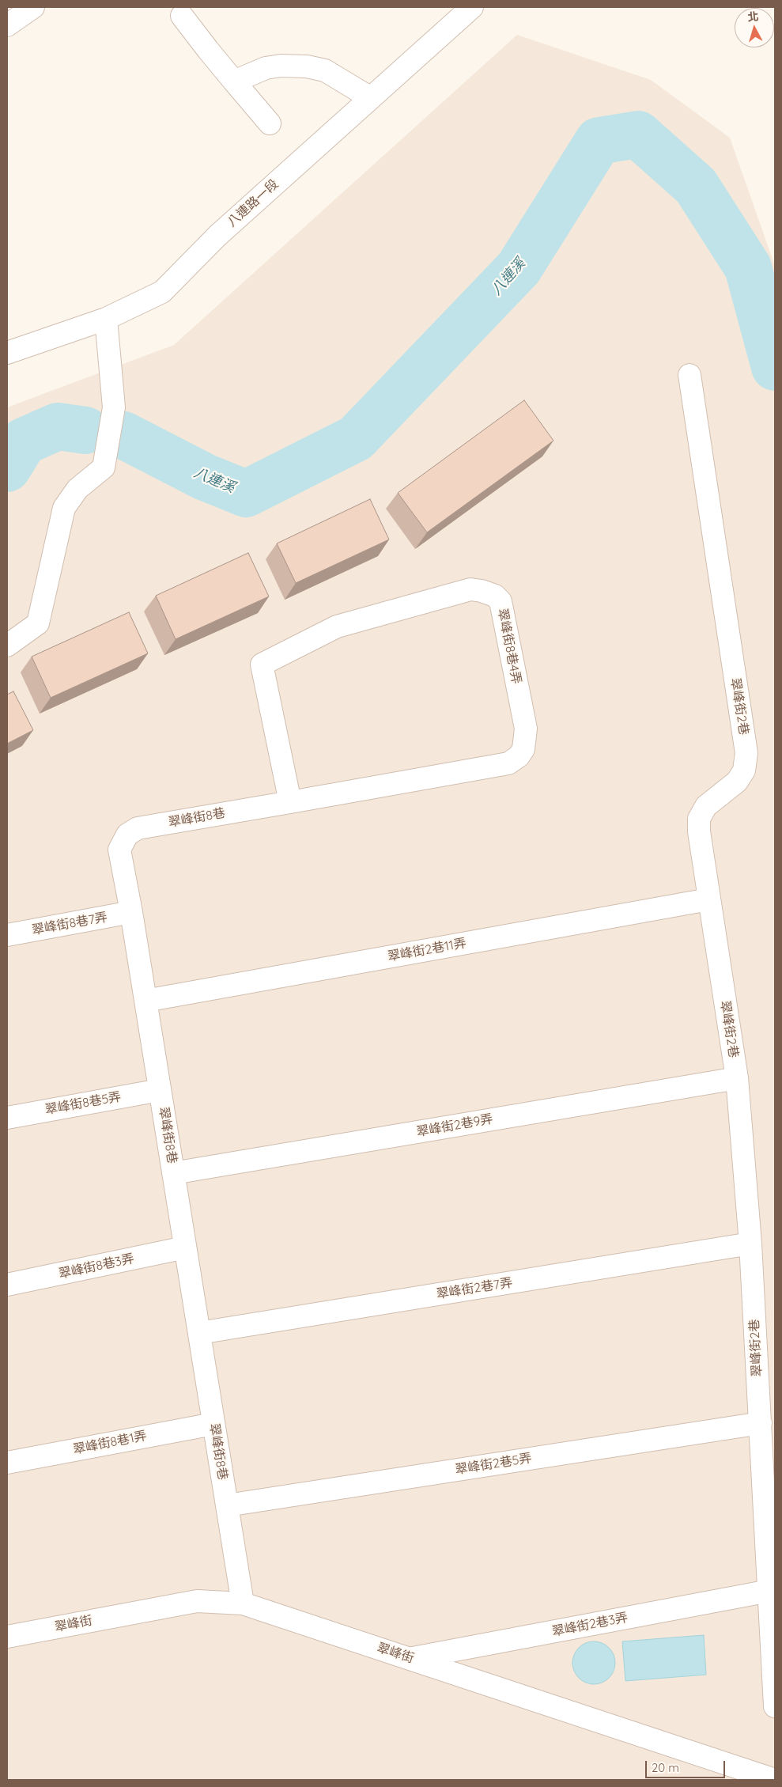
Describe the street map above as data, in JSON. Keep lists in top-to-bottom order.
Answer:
{
  "streets": {
    "street": [
      "八連路一段",
      "翠峰街8巷4弄",
      "翠峰街2巷",
      "翠峰街8巷",
      "翠峰街8巷7弄",
      "翠峰街2巷11弄",
      "翠峰街8巷5弄",
      "翠峰街2巷9弄",
      "翠峰街8巷3弄",
      "翠峰街2巷7弄",
      "翠峰街8巷1弄",
      "翠峰街2巷5弄",
      "翠峰街",
      "翠峰街2巷3弄"
    ]
  },
  "crossings": [
    ["翠峰街8巷4弄", "翠峰街8巷"],
    ["翠峰街2巷", "翠峰街2巷11弄"],
    ["翠峰街2巷", "翠峰街2巷9弄"],
    ["翠峰街2巷", "翠峰街2巷7弄"],
    ["翠峰街2巷", "翠峰街2巷5弄"],
    ["翠峰街2巷", "翠峰街2巷3弄"],
    ["翠峰街8巷", "翠峰街8巷7弄"],
    ["翠峰街8巷", "翠峰街2巷11弄"],
    ["翠峰街8巷", "翠峰街8巷5弄"],
    ["翠峰街8巷", "翠峰街2巷9弄"],
    ["翠峰街8巷", "翠峰街8巷3弄"],
    ["翠峰街8巷", "翠峰街2巷7弄"],
    ["翠峰街8巷", "翠峰街8巷1弄"],
    ["翠峰街8巷", "翠峰街2巷5弄"],
    ["翠峰街8巷", "翠峰街"],
    ["翠峰街", "翠峰街2巷3弄"]
  ],
  "water": ["八連溪"],
  "scale_bar": "20 m",
  "north": "top"
}
